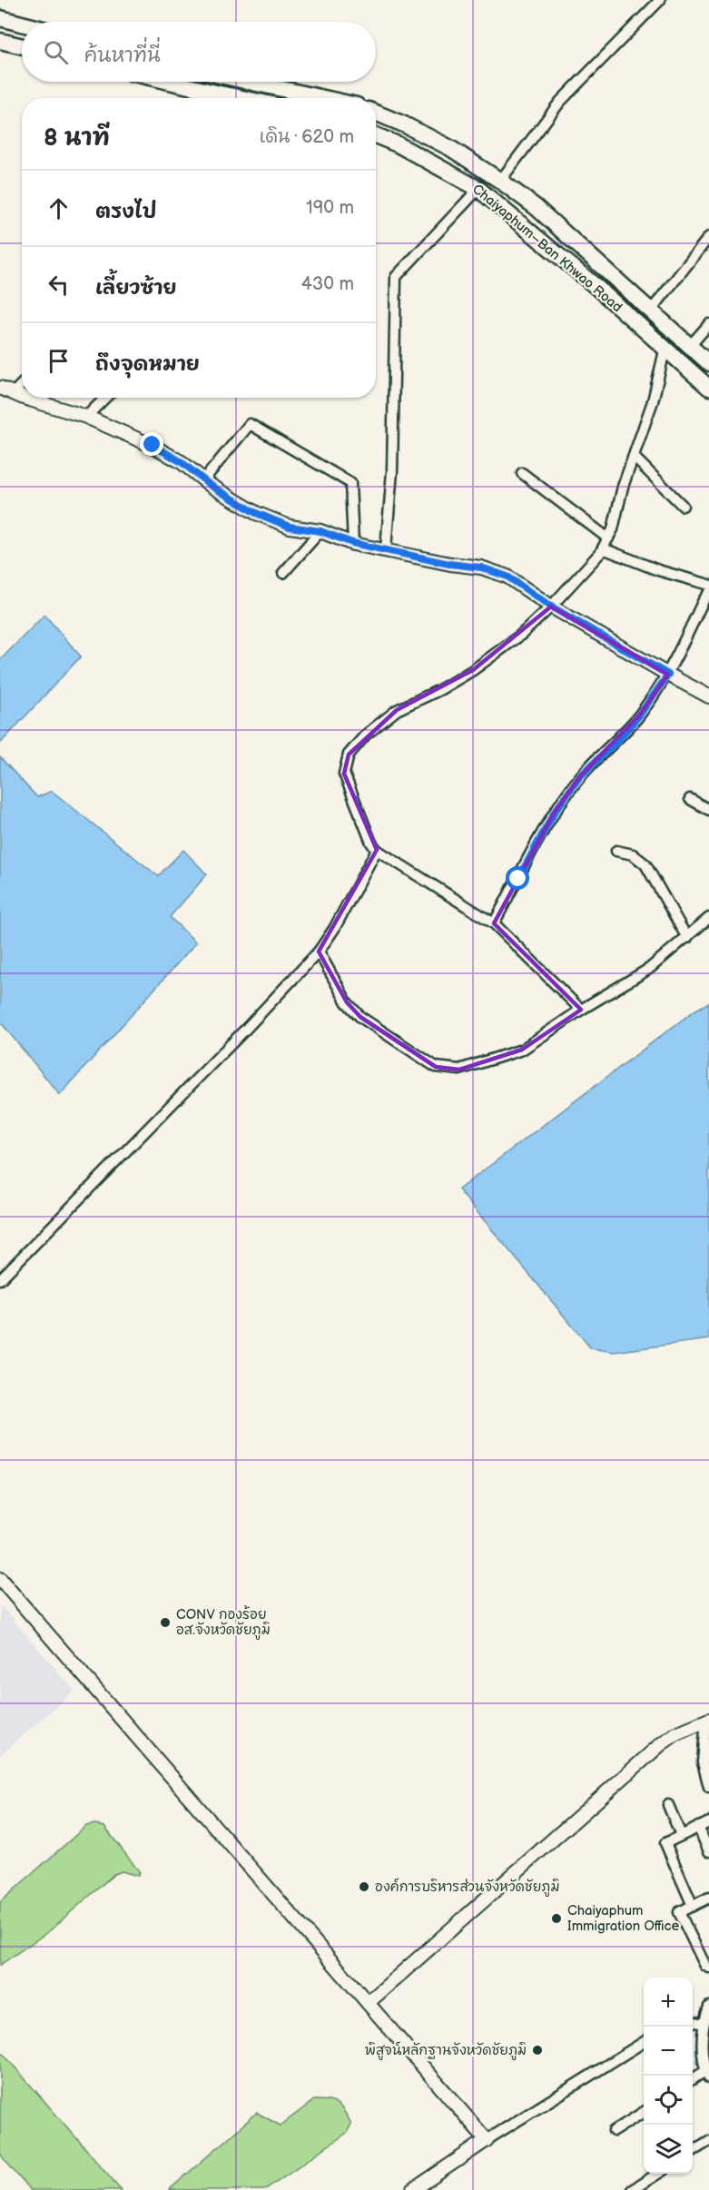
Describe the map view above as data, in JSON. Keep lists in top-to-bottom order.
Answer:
{
  "streets": {
    "main road": ["Chaiyaphum–Ban Khwao Road"]
  },
  "places": [
    "CONV กองร้อย อส.จังหวัดชัยภูมิ",
    "องค์การบริหารส่วนจังหวัดชัยภูมิ",
    "Chaiyaphum Immigration Office",
    "พิสูจน์หลักฐานจังหวัดชัยภูมิ"
  ],
  "page": {
    "search": "ค้นหาที่นี่",
    "heading": ["8 นาที", "เดิน · 620 m"],
    "list": [
      ["ตรงไป", "190 m"],
      ["เลี้ยวซ้าย", "430 m"],
      "ถึงจุดหมาย"
    ],
    "map_buttons": ["+", "−"]
  }
}
